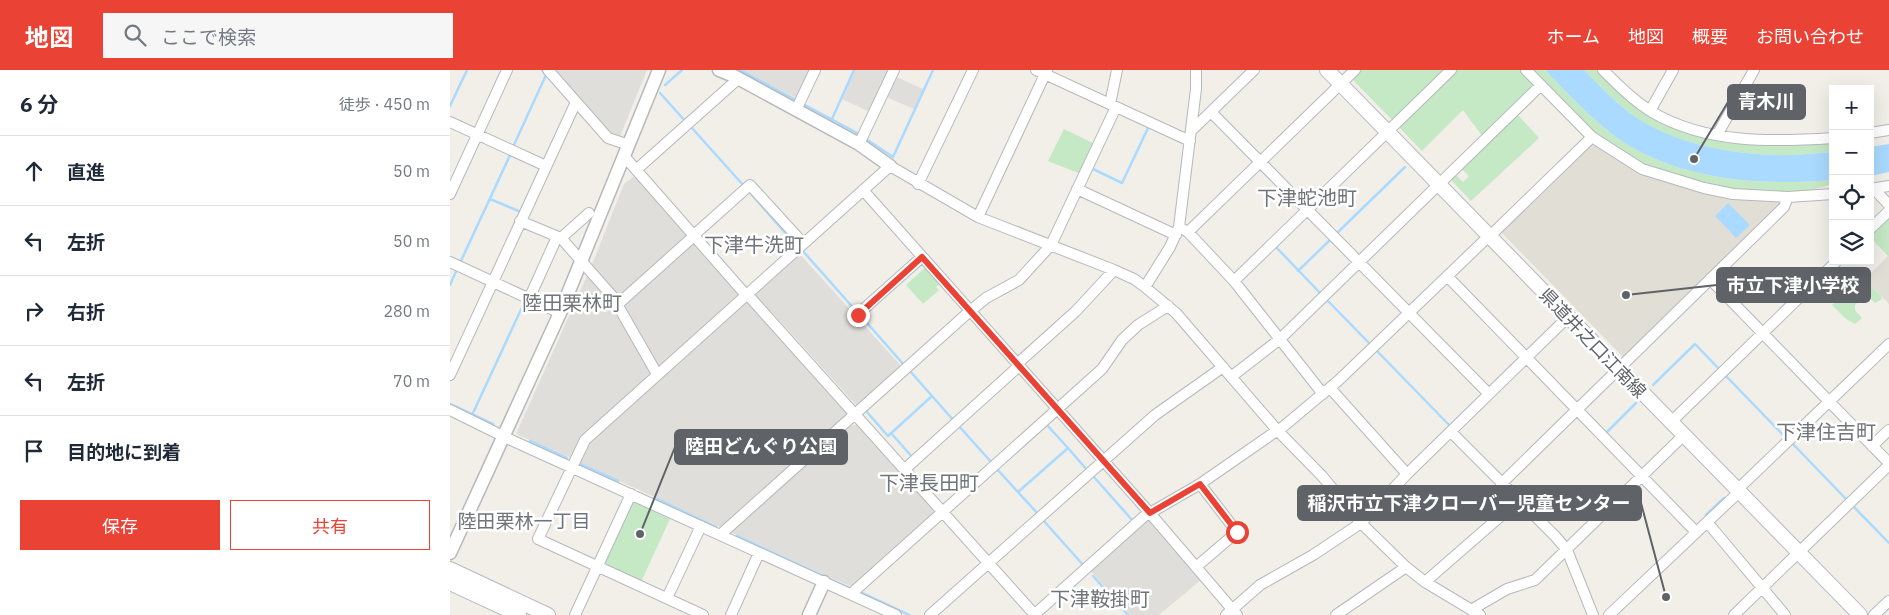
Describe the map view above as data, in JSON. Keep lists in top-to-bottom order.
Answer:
{
  "streets": {
    "main road": ["県道井之口江南線"]
  },
  "districts": [
    "下津蛇池町",
    "下津牛洗町",
    "陸田栗林町",
    "下津住吉町",
    "下津長田町",
    "陸田栗林一丁目",
    "下津鞍掛町"
  ],
  "places": [
    "青木川",
    "市立下津小学校",
    "陸田どんぐり公園",
    "稲沢市立下津クローバー児童センター"
  ],
  "page": {
    "header": "地図",
    "search": "ここで検索",
    "nav": [
      "ホーム",
      "地図",
      "概要",
      "お問い合わせ"
    ],
    "heading": ["6 分", "徒歩 · 450 m"],
    "map_buttons": ["+", "−"],
    "list": [
      ["直進", "50 m"],
      ["左折", "50 m"],
      ["右折", "280 m"],
      ["左折", "70 m"],
      "目的地に到着"
    ],
    "buttons": ["保存", "共有"]
  }
}
